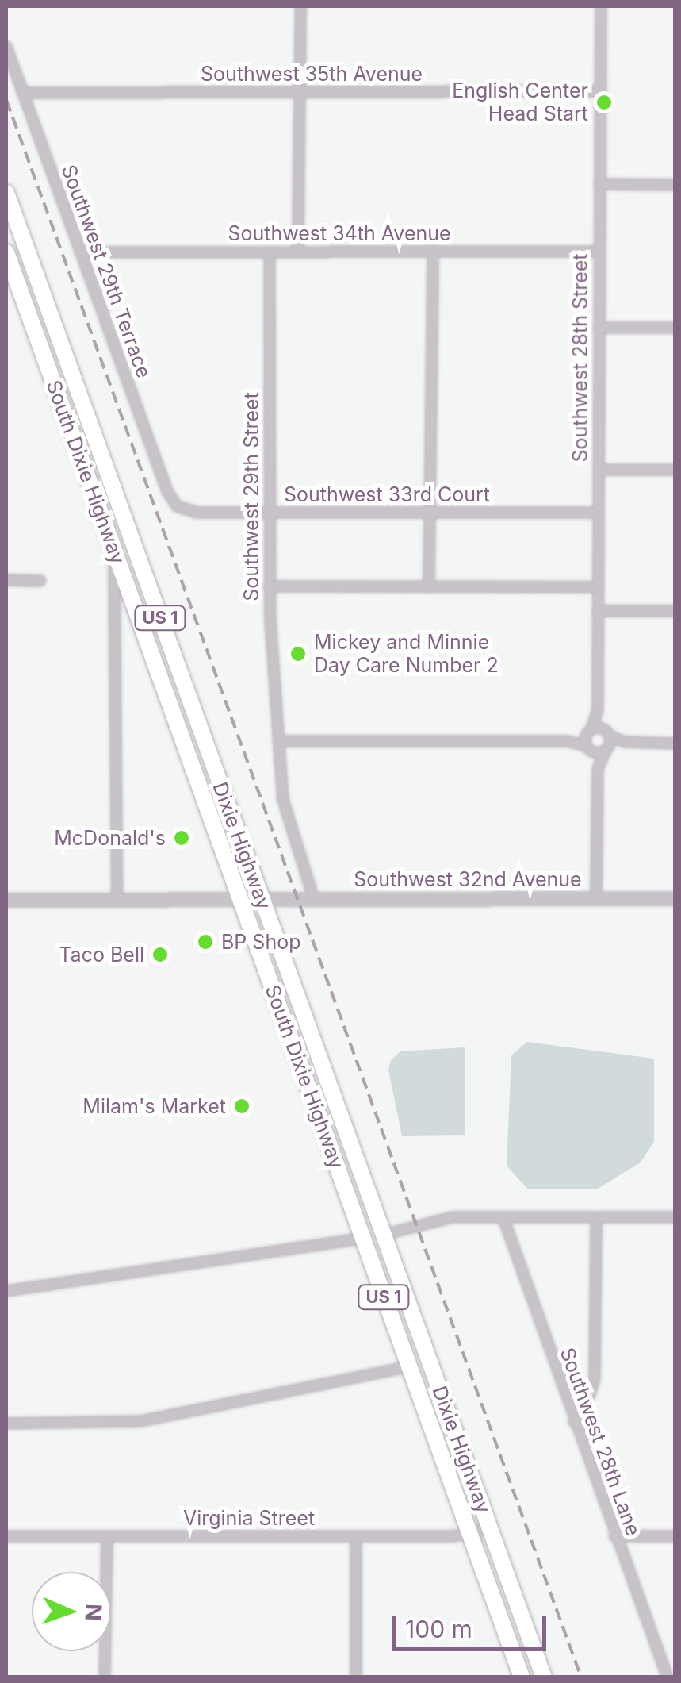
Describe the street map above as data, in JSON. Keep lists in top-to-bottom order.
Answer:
{
  "streets": {
    "highway": ["South Dixie Highway", "US 1", "Dixie Highway"],
    "street": [
      "Southwest 35th Avenue",
      "Southwest 34th Avenue",
      "Southwest 29th Terrace",
      "Southwest 28th Street",
      "Southwest 33rd Court",
      "Southwest 29th Street",
      "Southwest 32nd Avenue",
      "Southwest 28th Lane",
      "Virginia Street"
    ]
  },
  "crossings": [
    ["Southwest 35th Avenue", "Southwest 29th Terrace"],
    ["Southwest 35th Avenue", "Southwest 28th Street"],
    ["Southwest 34th Avenue", "Southwest 29th Terrace"],
    ["Southwest 34th Avenue", "Southwest 28th Street"],
    ["Southwest 34th Avenue", "Southwest 29th Street"],
    ["Southwest 29th Terrace", "Southwest 33rd Court"],
    ["Southwest 28th Street", "Southwest 33rd Court"],
    ["Southwest 28th Street", "Southwest 32nd Avenue"],
    ["South Dixie Highway", "Southwest 32nd Avenue"],
    ["South Dixie Highway", "Virginia Street"],
    ["Southwest 33rd Court", "Southwest 29th Street"],
    ["Dixie Highway", "Southwest 32nd Avenue"],
    ["Dixie Highway", "Virginia Street"]
  ],
  "places": [
    "English Center Head Start",
    "Mickey and Minnie Day Care Number 2",
    "McDonald's",
    "BP Shop",
    "Taco Bell",
    "Milam's Market"
  ],
  "scale_bar": "100 m",
  "north": "right"
}
